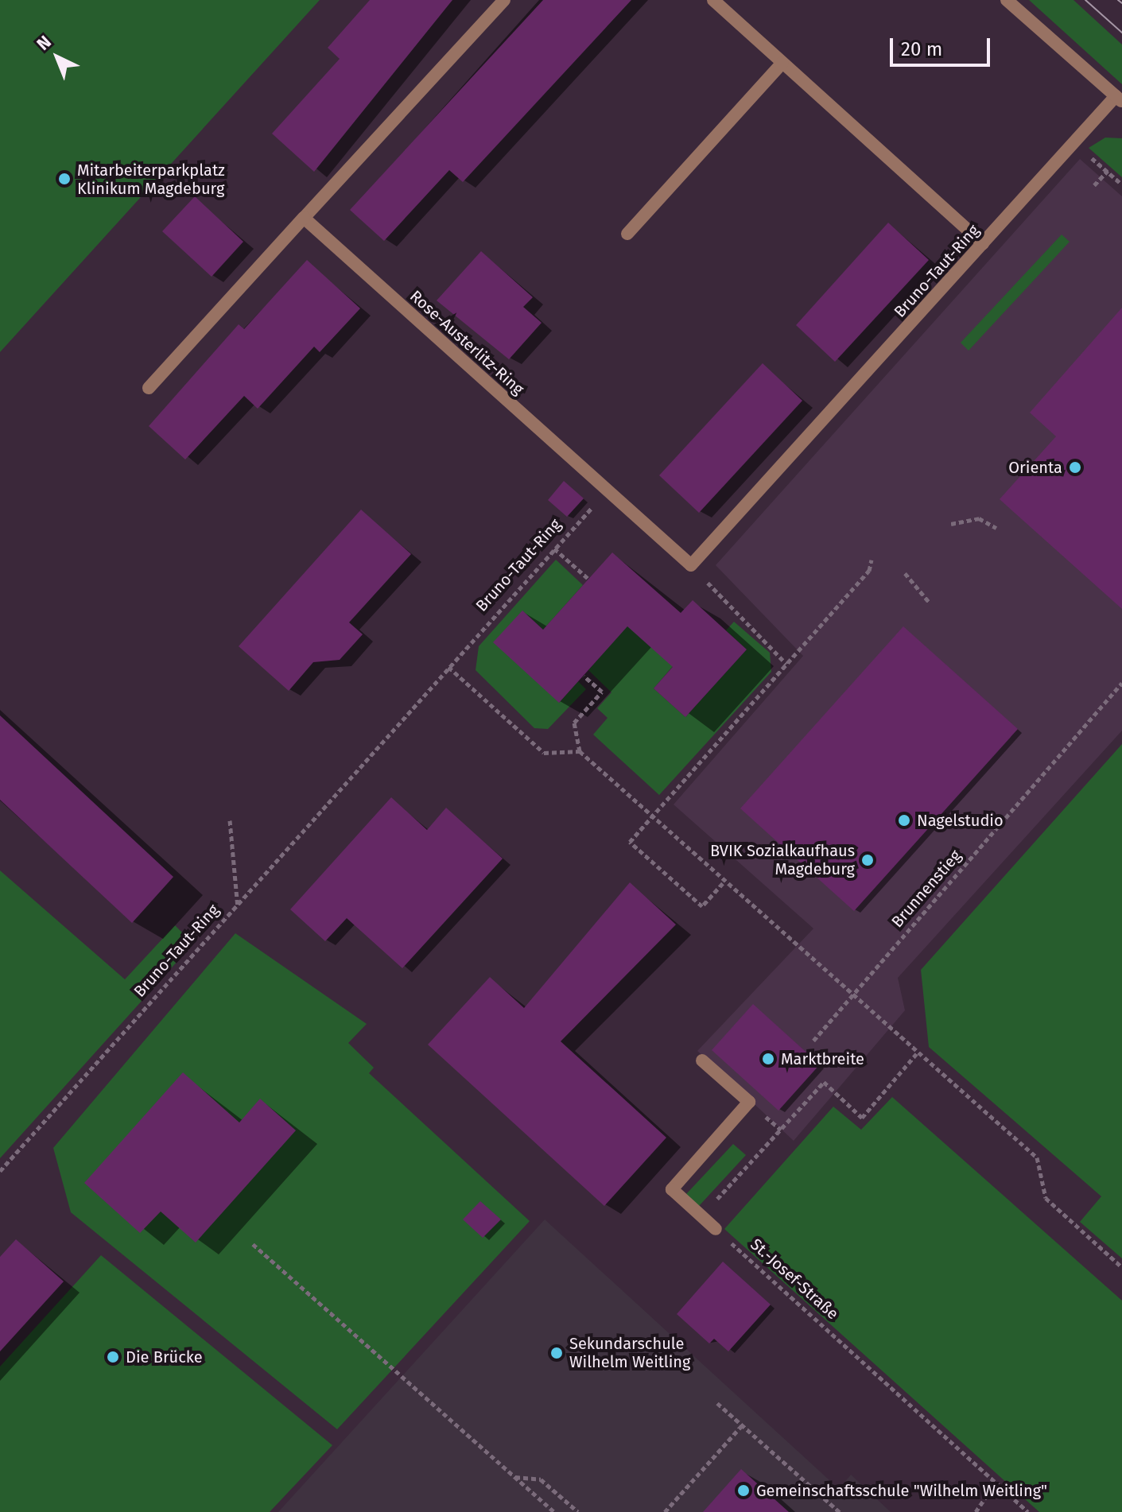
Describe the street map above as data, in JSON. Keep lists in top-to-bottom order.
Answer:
{
  "streets": {
    "street": ["Bruno-Taut-Ring", "Rose-Austerlitz-Ring"],
    "path": ["Brunnenstieg", "St.-Josef-Straße"]
  },
  "crossings": [
    ["Bruno-Taut-Ring", "Rose-Austerlitz-Ring"]
  ],
  "places": [
    "Mitarbeiterparkplatz Klinikum Magdeburg",
    "Orienta",
    "Nagelstudio",
    "BVIK Sozialkaufhaus Magdeburg",
    "Marktbreite",
    "Sekundarschule Wilhelm Weitling",
    "Die Brücke",
    "Gemeinschaftsschule \"Wilhelm Weitling\""
  ],
  "scale_bar": "20 m",
  "north": "top left"
}
